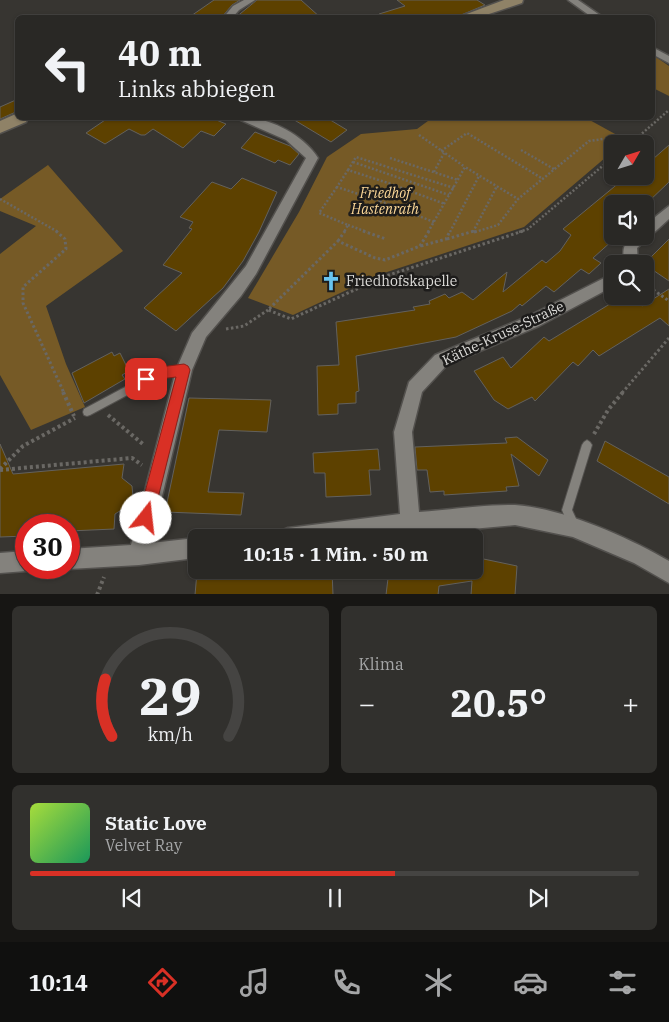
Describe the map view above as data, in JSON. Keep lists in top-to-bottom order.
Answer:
{
  "streets": {
    "street": ["Käthe-Kruse-Straße"]
  },
  "parks": ["Friedhof Hastenrath"],
  "places": {
    "church": ["Friedhofskapelle"]
  },
  "north": "top right",
  "page": {
    "turn": ["40 m", "Links abbiegen"],
    "limit": "30",
    "trip": "10:15 · 1 Min. · 50 m",
    "tile": "Klima",
    "heat": ["−", "20.5°", "+"],
    "song": ["Static Love", "Velvet Ray"],
    "tabs": "10:14",
    "gauge": ["29", "km/h"]
  }
}
